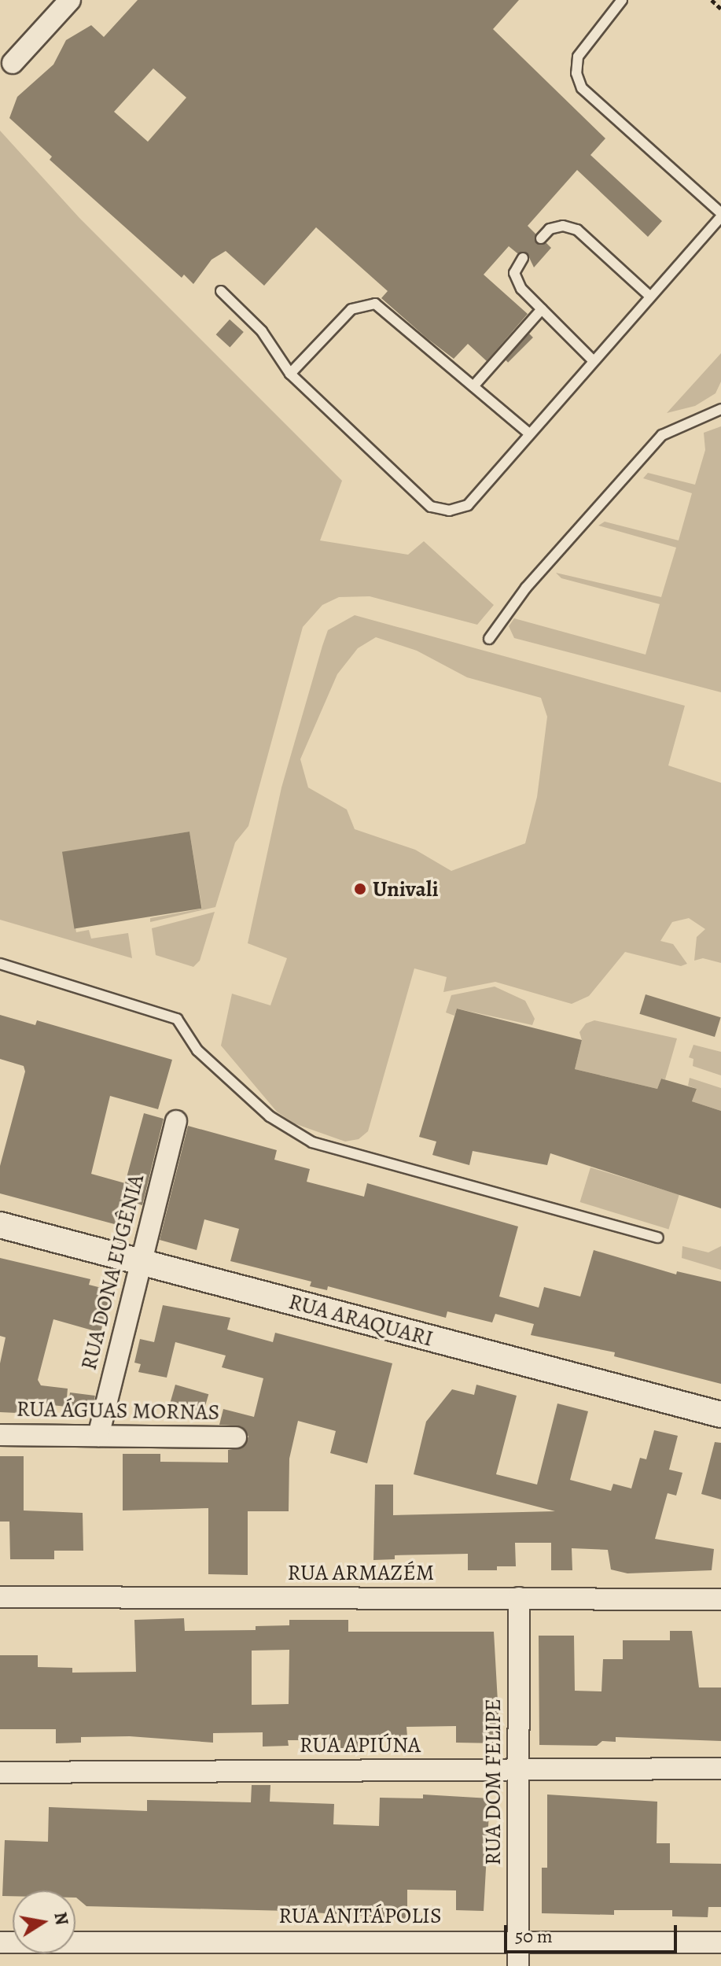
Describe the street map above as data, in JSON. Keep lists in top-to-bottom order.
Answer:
{
  "streets": {
    "street": [
      "RUA DONA EUGÊNIA",
      "RUA ARAQUARI",
      "RUA ÁGUAS MORNAS",
      "RUA ARMAZÉM",
      "RUA APIÚNA",
      "RUA DOM FELIPE",
      "RUA ANITÁPOLIS"
    ]
  },
  "crossings": [
    ["RUA DONA EUGÊNIA", "RUA ARAQUARI"],
    ["RUA DONA EUGÊNIA", "RUA ÁGUAS MORNAS"],
    ["RUA ARMAZÉM", "RUA DOM FELIPE"],
    ["RUA APIÚNA", "RUA DOM FELIPE"],
    ["RUA DOM FELIPE", "RUA ANITÁPOLIS"]
  ],
  "places": ["Univali"],
  "scale_bar": "50 m",
  "north": "right"
}
